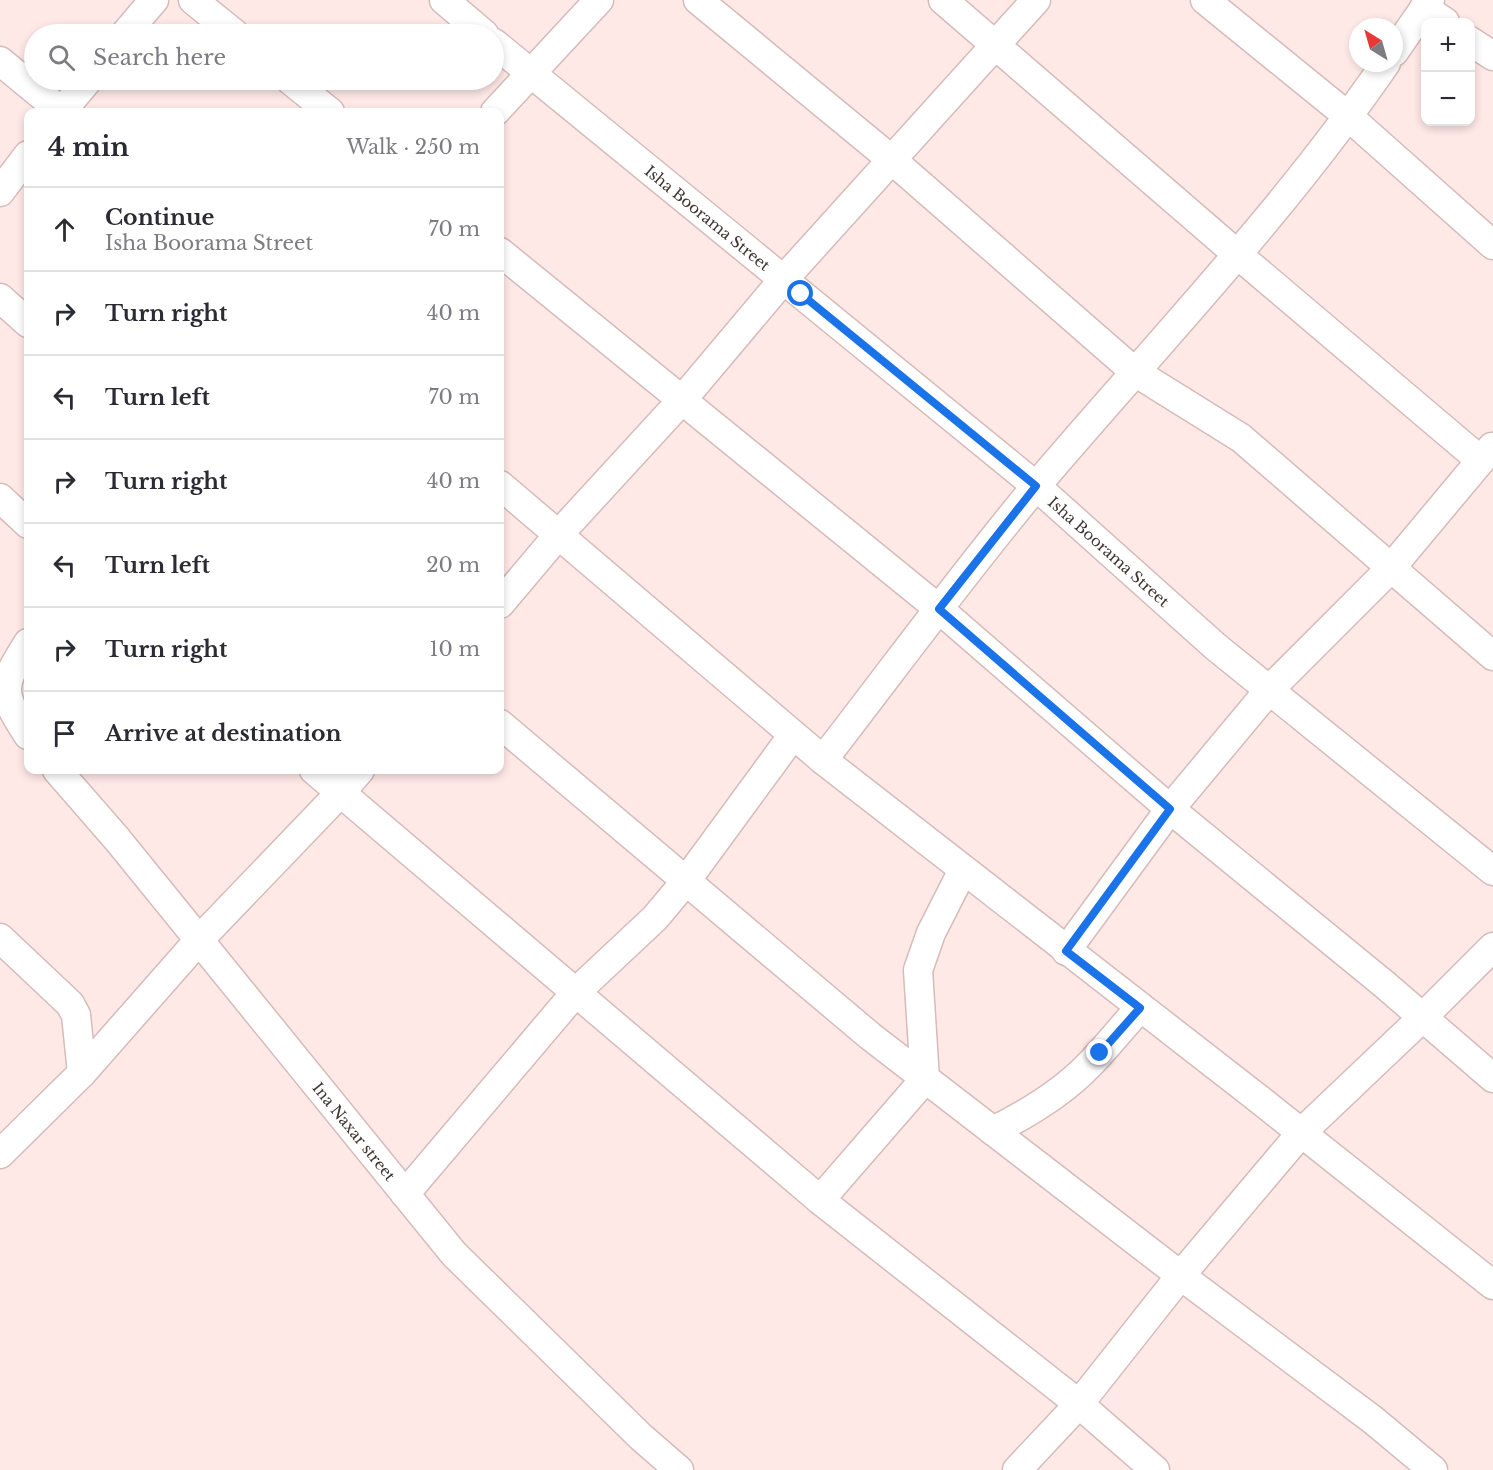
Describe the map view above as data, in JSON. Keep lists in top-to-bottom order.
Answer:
{
  "streets": {
    "street": ["Isha Boorama Street", "Ina Naxar street"]
  },
  "north": "top left",
  "page": {
    "map_buttons": ["+", "−"],
    "search": "Search here",
    "heading": ["4 min", "Walk · 250 m"],
    "list": [
      ["Continue", "Isha Boorama Street", "70 m"],
      ["Turn right", "40 m"],
      ["Turn left", "70 m"],
      ["Turn right", "40 m"],
      ["Turn left", "20 m"],
      ["Turn right", "10 m"],
      "Arrive at destination"
    ]
  }
}
